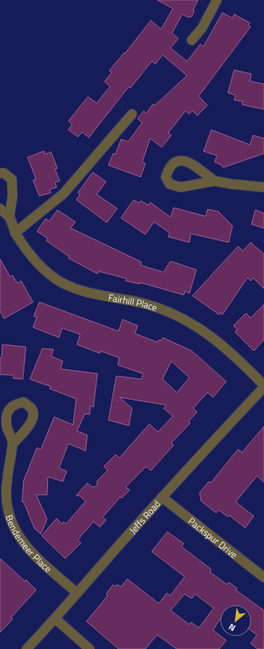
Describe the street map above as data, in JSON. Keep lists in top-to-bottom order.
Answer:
{
  "streets": {
    "street": [
      "Fairhill Place",
      "Jeffs Road",
      "Packspur Drive",
      "Bendemeer Place"
    ]
  },
  "crossings": [
    ["Fairhill Place", "Jeffs Road"],
    ["Jeffs Road", "Packspur Drive"],
    ["Jeffs Road", "Bendemeer Place"]
  ],
  "north": "bottom left"
}
